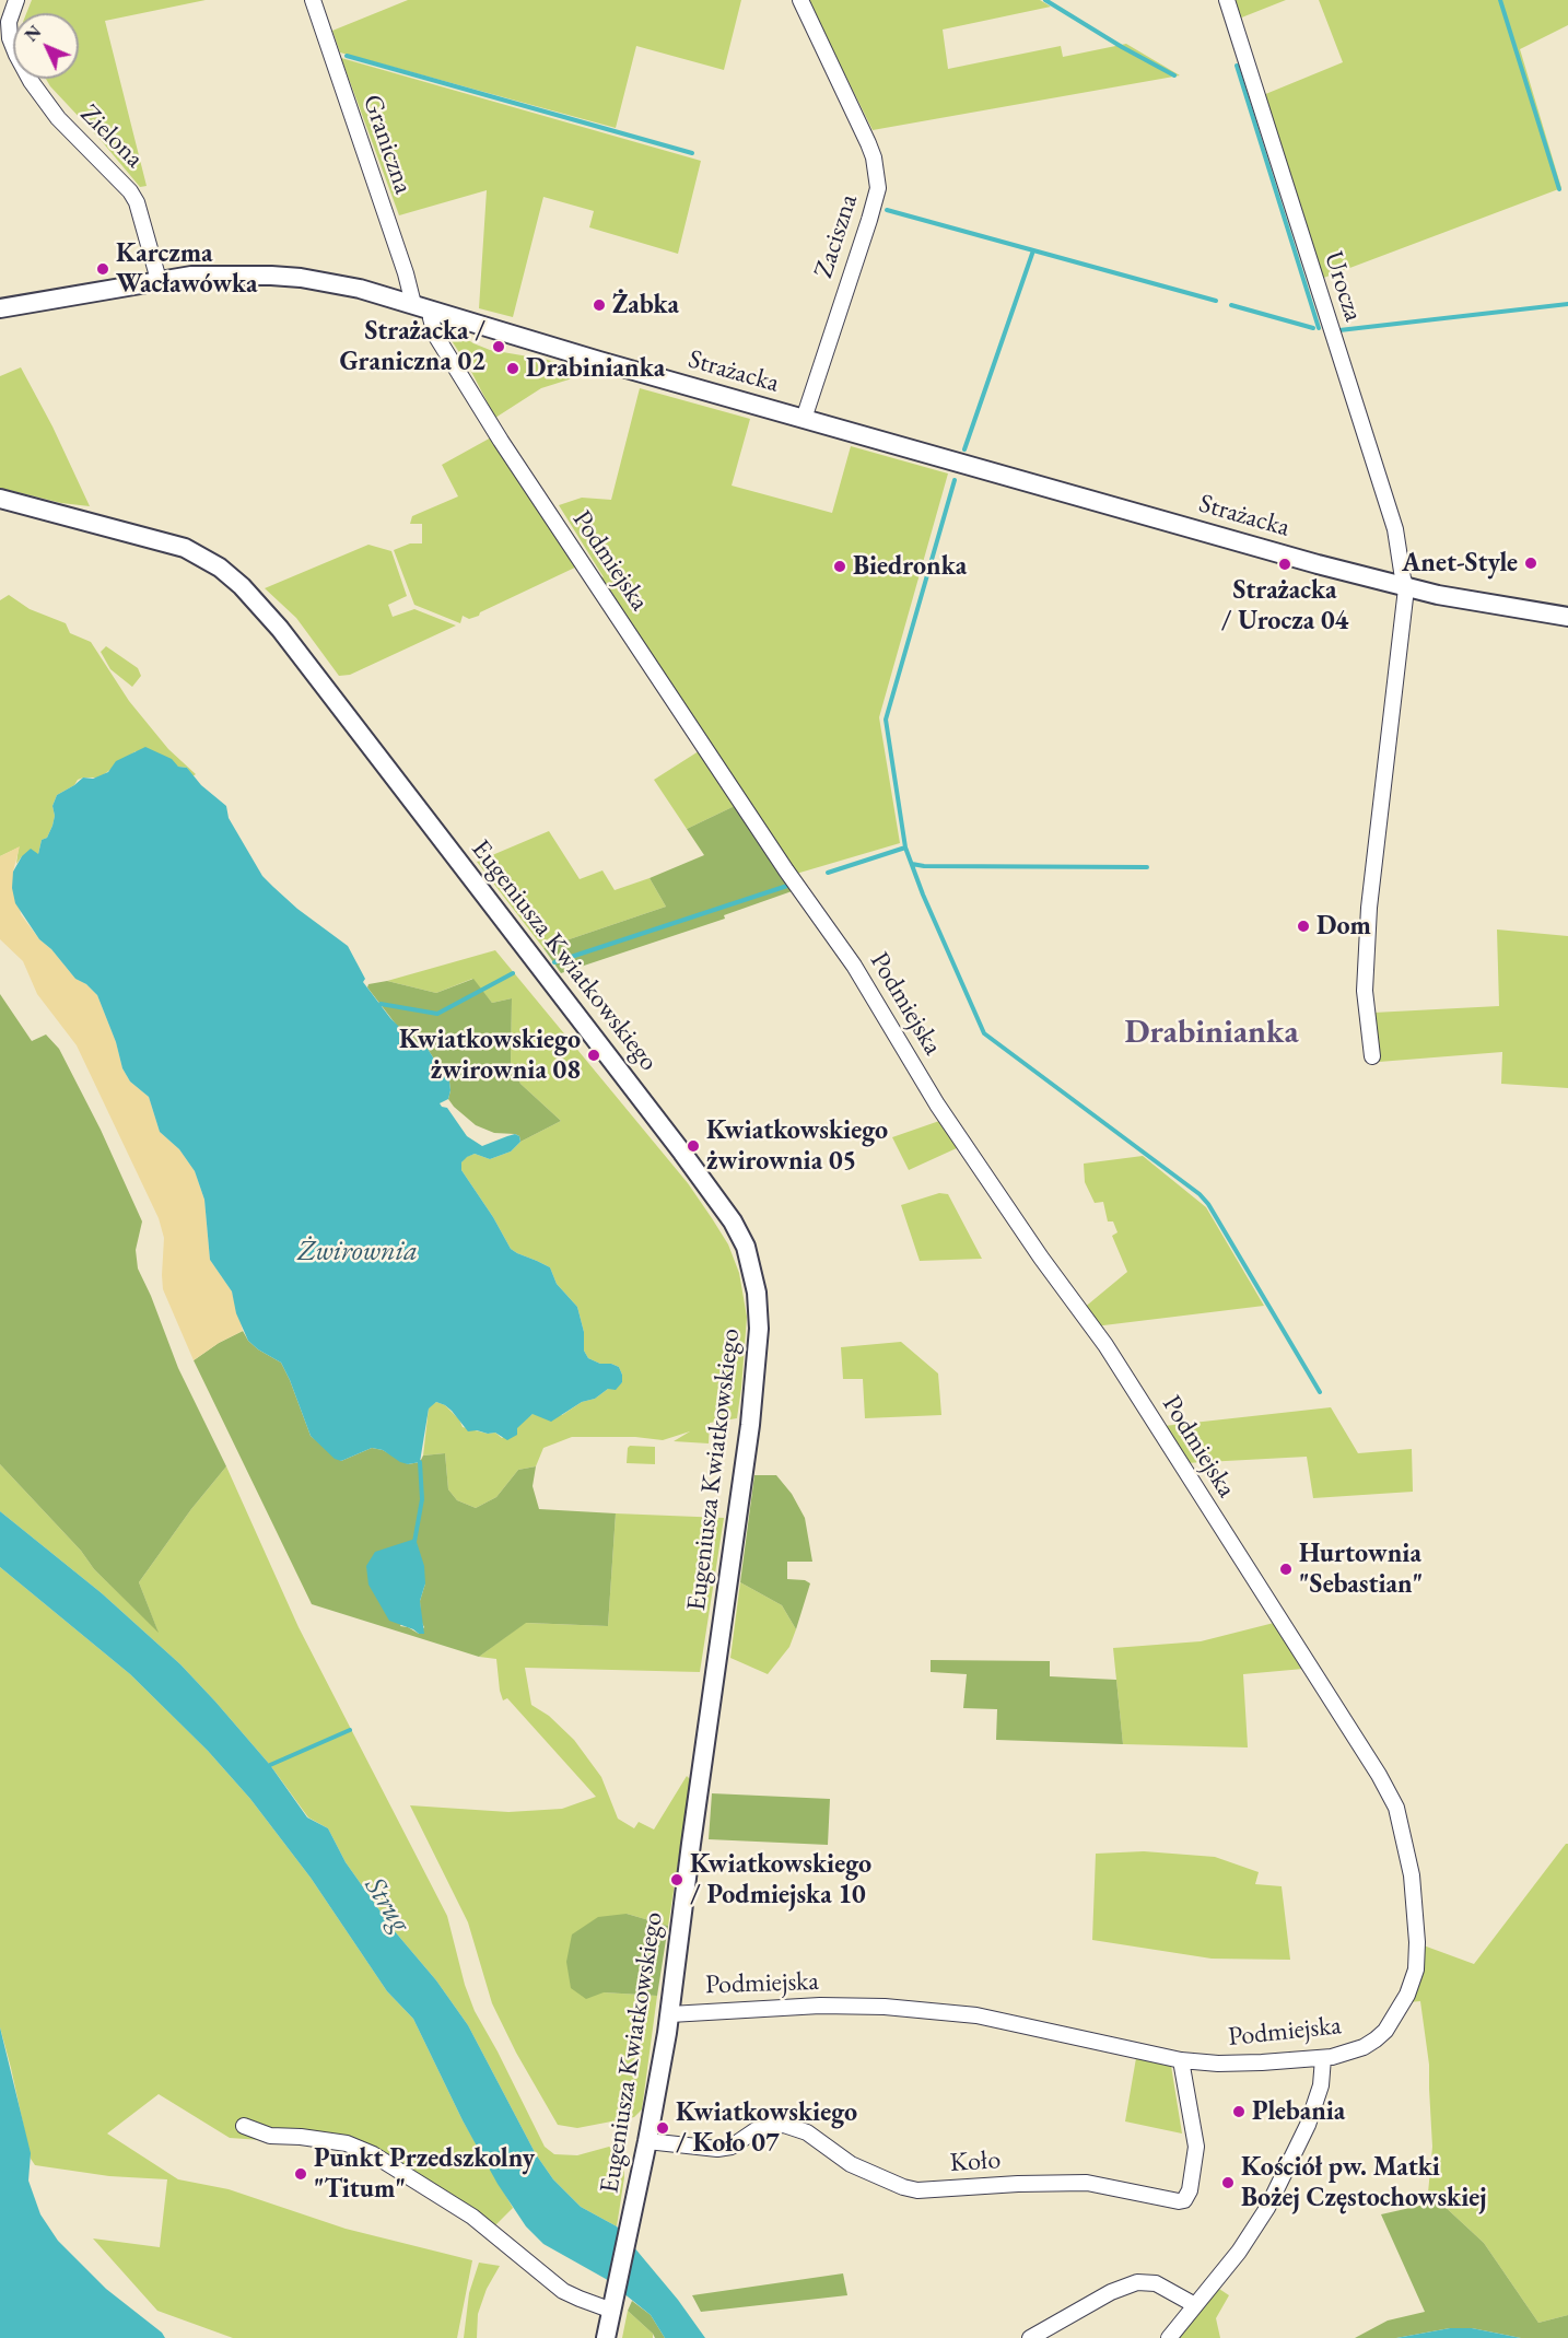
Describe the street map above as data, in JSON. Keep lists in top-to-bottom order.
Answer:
{
  "streets": {
    "street": [
      "Zielona",
      "Graniczna",
      "Zaciszna",
      "Urocza",
      "Strażacka",
      "Podmiejska",
      "Eugeniusza Kwiatkowskiego",
      "Koło"
    ]
  },
  "crossings": [
    ["Zielona", "Strażacka"],
    ["Graniczna", "Strażacka"],
    ["Zaciszna", "Strażacka"],
    ["Urocza", "Strażacka"],
    ["Strażacka", "Podmiejska"],
    ["Podmiejska", "Eugeniusza Kwiatkowskiego"],
    ["Podmiejska", "Koło"],
    ["Eugeniusza Kwiatkowskiego", "Koło"]
  ],
  "districts": ["Drabinianka"],
  "water": ["Żwirownia", "Strug"],
  "places": [
    "Karczma Wacławówka",
    "Żabka",
    "Strażacka / Graniczna 02",
    "Drabinianka",
    "Anet-Style",
    "Strażacka / Urocza 04",
    "Biedronka",
    "Dom",
    "Kwiatkowskiego żwirownia 08",
    "Kwiatkowskiego żwirownia 05",
    "Hurtownia \"Sebastian\"",
    "Kwiatkowskiego / Podmiejska 10",
    "Plebania",
    "Kwiatkowskiego / Koło 07",
    "Punkt Przedszkolny \"Titum\"",
    "Kościół pw. Matki Bożej Częstochowskiej"
  ],
  "north": "top left"
}
